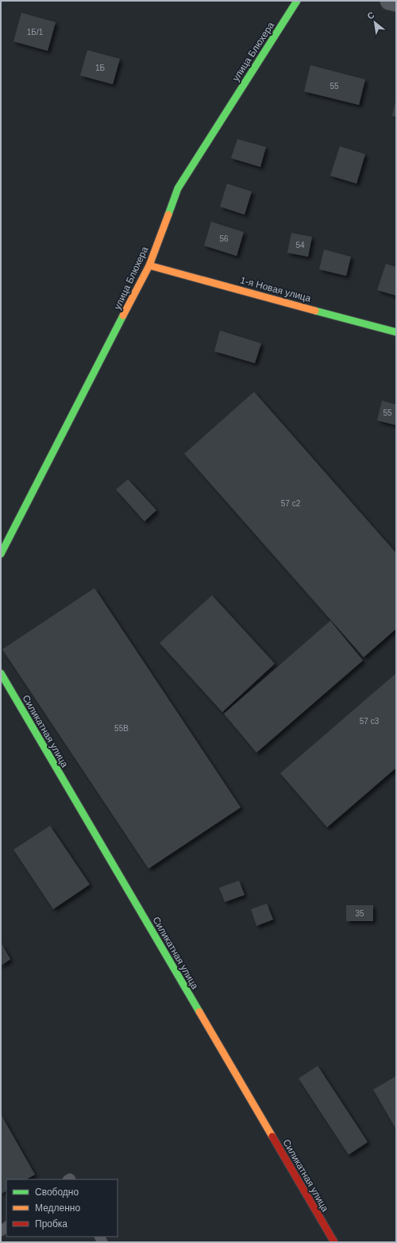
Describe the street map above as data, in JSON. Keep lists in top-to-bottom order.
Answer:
{
  "streets": {
    "street": ["улица Блюхера", "1-я Новая улица", "Силикатная улица"]
  },
  "crossings": [
    ["улица Блюхера", "1-я Новая улица"]
  ],
  "house_numbers": [
    "1Б/1",
    "1Б",
    "55",
    "56",
    "54",
    "55",
    "57 с2",
    "57 с3",
    "55В",
    "35"
  ],
  "legend": ["Свободно", "Медленно", "Пробка"],
  "north": "top left"
}
